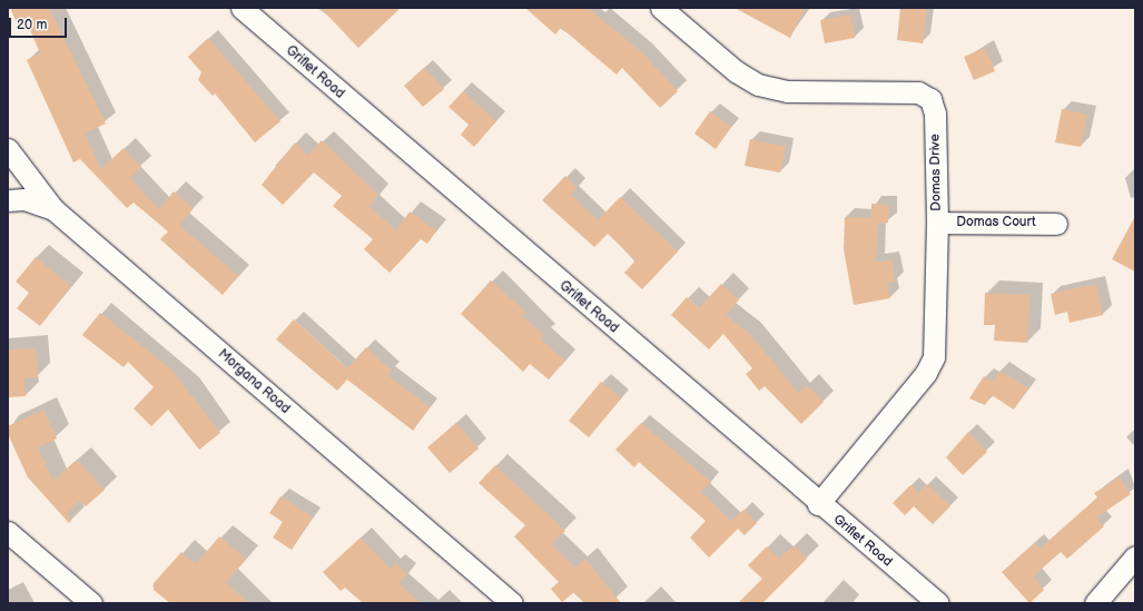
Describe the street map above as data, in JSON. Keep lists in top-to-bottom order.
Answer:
{
  "streets": {
    "street": [
      "Griflet Road",
      "Domas Drive",
      "Domas Court",
      "Morgana Road"
    ]
  },
  "crossings": [
    ["Griflet Road", "Domas Drive"],
    ["Domas Drive", "Domas Court"]
  ],
  "scale_bar": "20 m"
}
